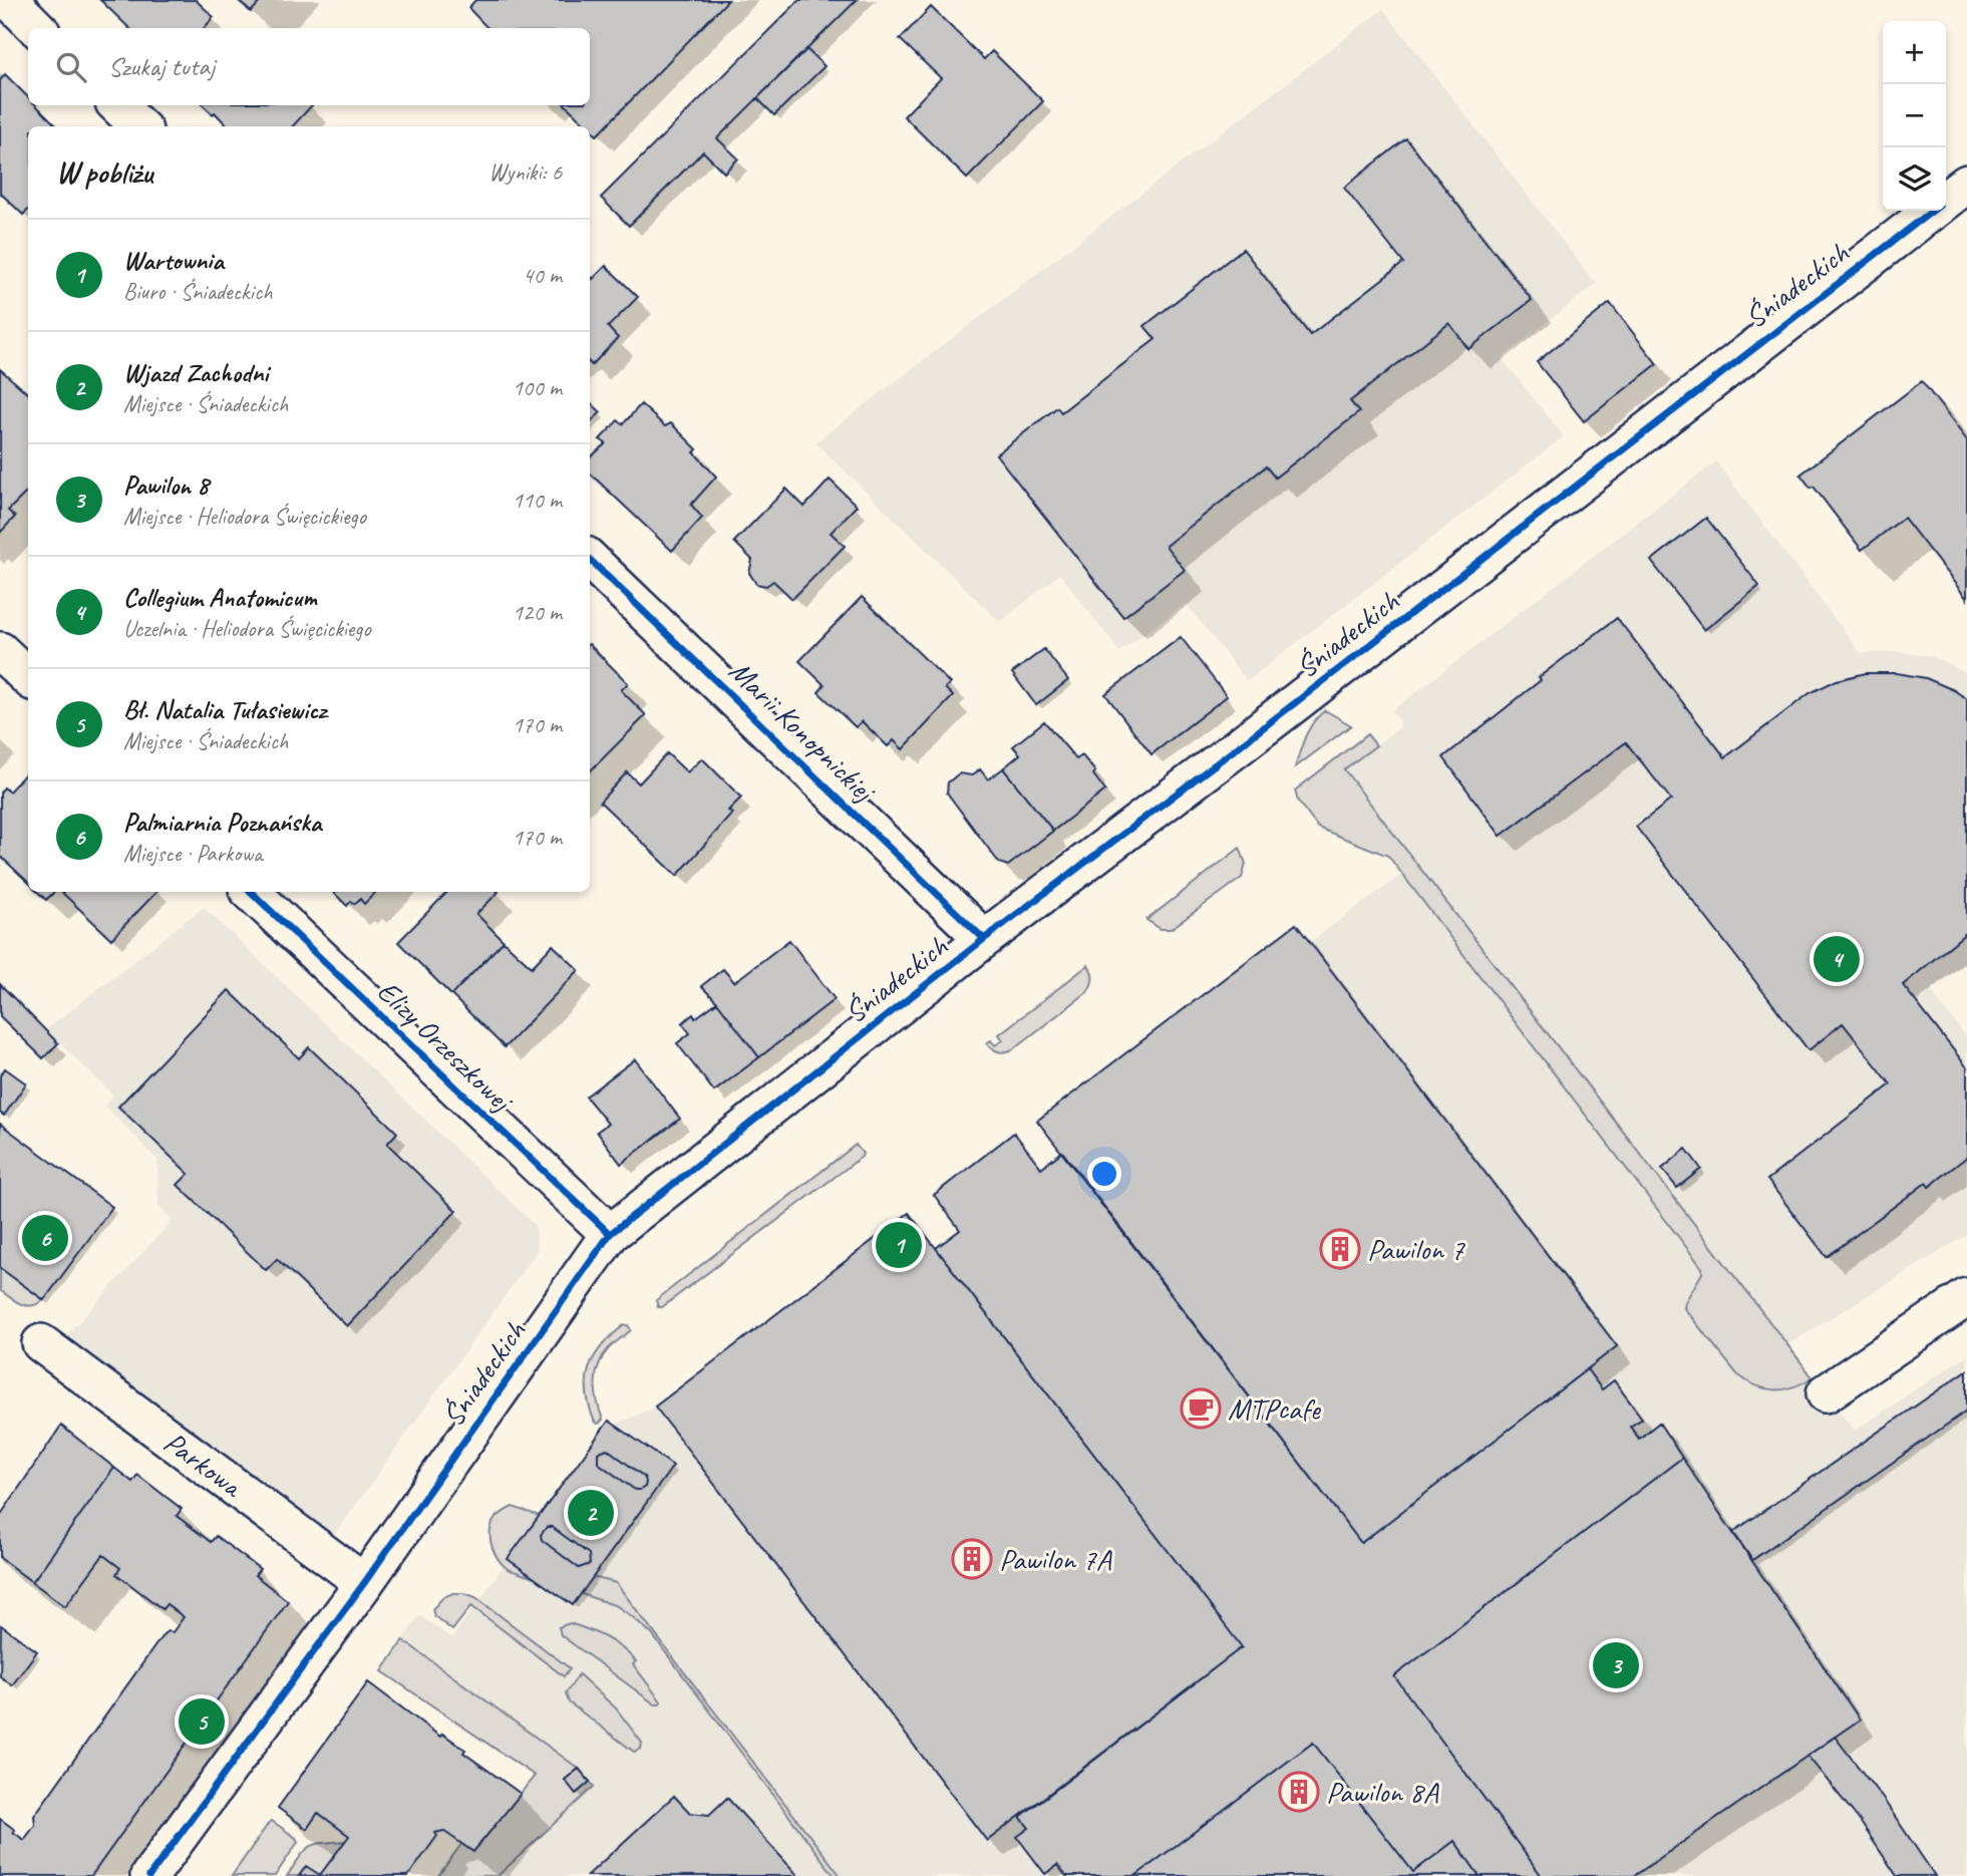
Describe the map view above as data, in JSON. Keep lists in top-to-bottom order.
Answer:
{
  "streets": {
    "street": [
      "Śniadeckich",
      "Marii Konopnickiej",
      "Elizy Orzeszkowej",
      "Parkowa"
    ]
  },
  "crossings": [
    ["Śniadeckich", "Marii Konopnickiej"],
    ["Śniadeckich", "Elizy Orzeszkowej"],
    ["Śniadeckich", "Parkowa"]
  ],
  "places": {
    "building": ["Pawilon 7", "Pawilon 7A", "Pawilon 8A"],
    "cafe": ["MTPcafe"]
  },
  "page": {
    "map_buttons": ["+", "−"],
    "search": "Szukaj tutaj",
    "heading": ["W pobliżu", "Wyniki: 6"],
    "list": [
      {
        "mark": "1",
        "name": "Wartownia",
        "note": "Biuro · Śniadeckich",
        "value": "40 m"
      },
      {
        "mark": "2",
        "name": "Wjazd Zachodni",
        "note": "Miejsce · Śniadeckich",
        "value": "100 m"
      },
      {
        "mark": "3",
        "name": "Pawilon 8",
        "note": "Miejsce · Heliodora Święcickiego",
        "value": "110 m"
      },
      {
        "mark": "4",
        "name": "Collegium Anatomicum",
        "note": "Uczelnia · Heliodora Święcickiego",
        "value": "120 m"
      },
      {
        "mark": "5",
        "name": "Bł. Natalia Tułasiewicz",
        "note": "Miejsce · Śniadeckich",
        "value": "170 m"
      },
      {
        "mark": "6",
        "name": "Palmiarnia Poznańska",
        "note": "Miejsce · Parkowa",
        "value": "170 m"
      }
    ],
    "pins": [
      "4",
      "6",
      "1",
      "2",
      "3",
      "5"
    ]
  }
}
